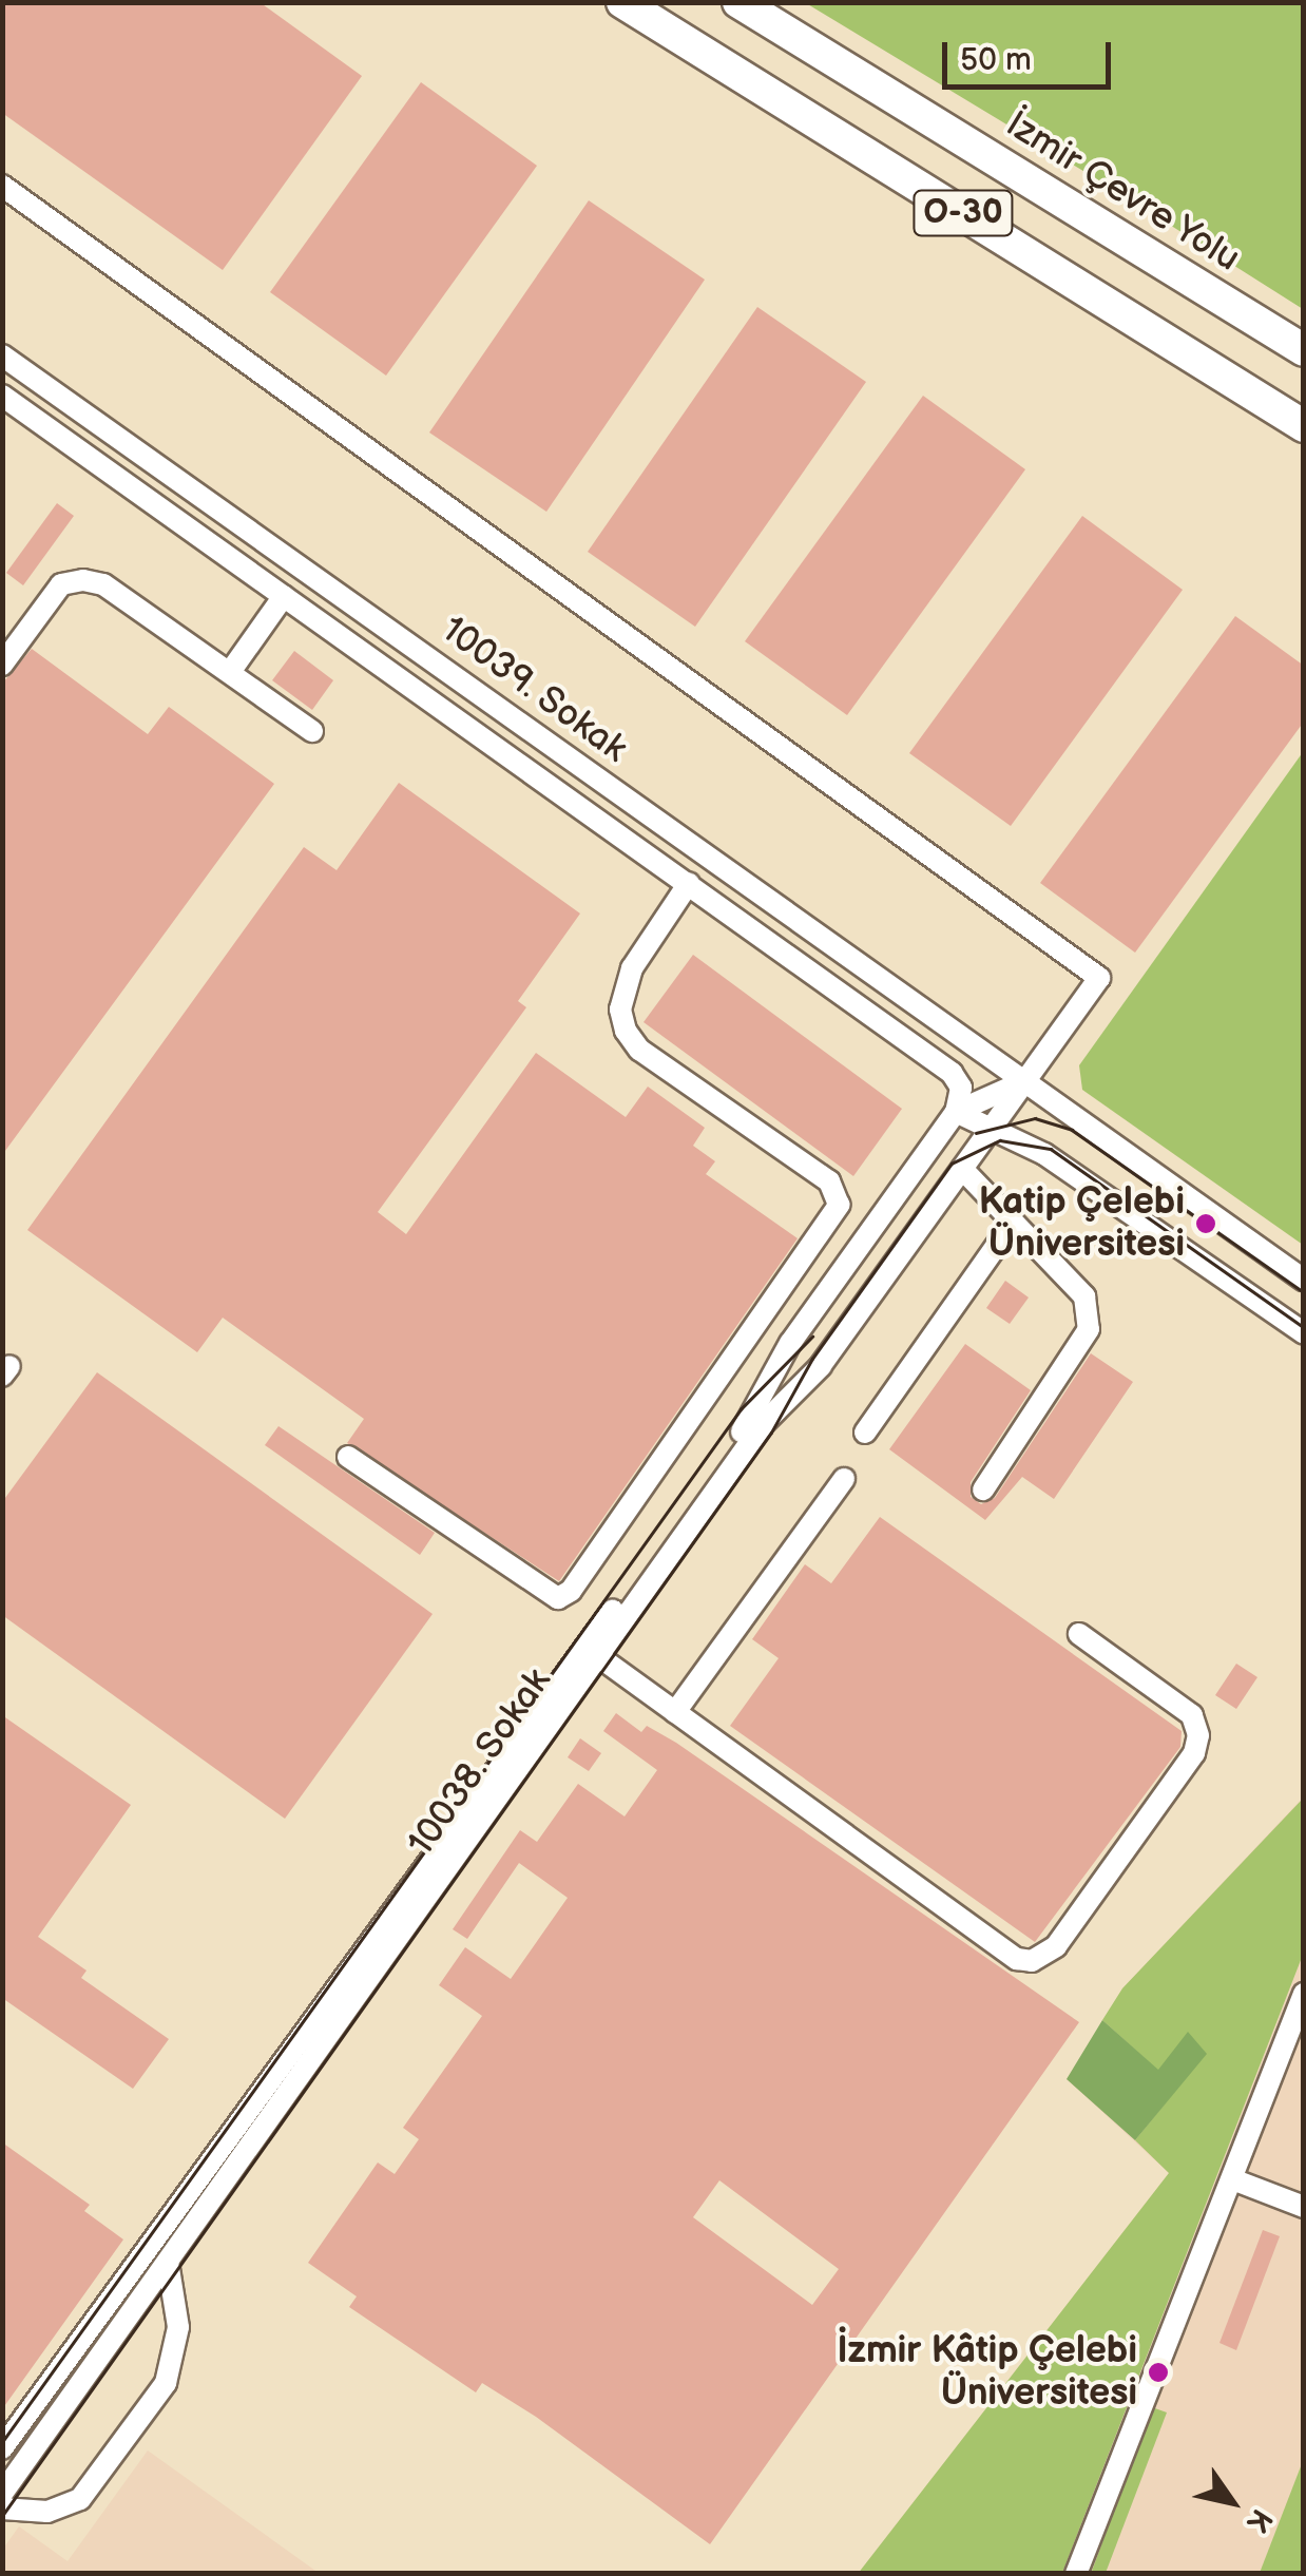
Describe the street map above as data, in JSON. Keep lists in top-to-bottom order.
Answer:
{
  "streets": {
    "highway": ["İzmir Çevre Yolu", "O-30"],
    "street": ["10039. Sokak", "10038. Sokak"]
  },
  "crossings": [
    ["10039. Sokak", "10038. Sokak"]
  ],
  "places": ["Katip Çelebi Üniversitesi", "İzmir Kâtip Çelebi Üniversitesi"],
  "scale_bar": "50 m",
  "north": "bottom right"
}
